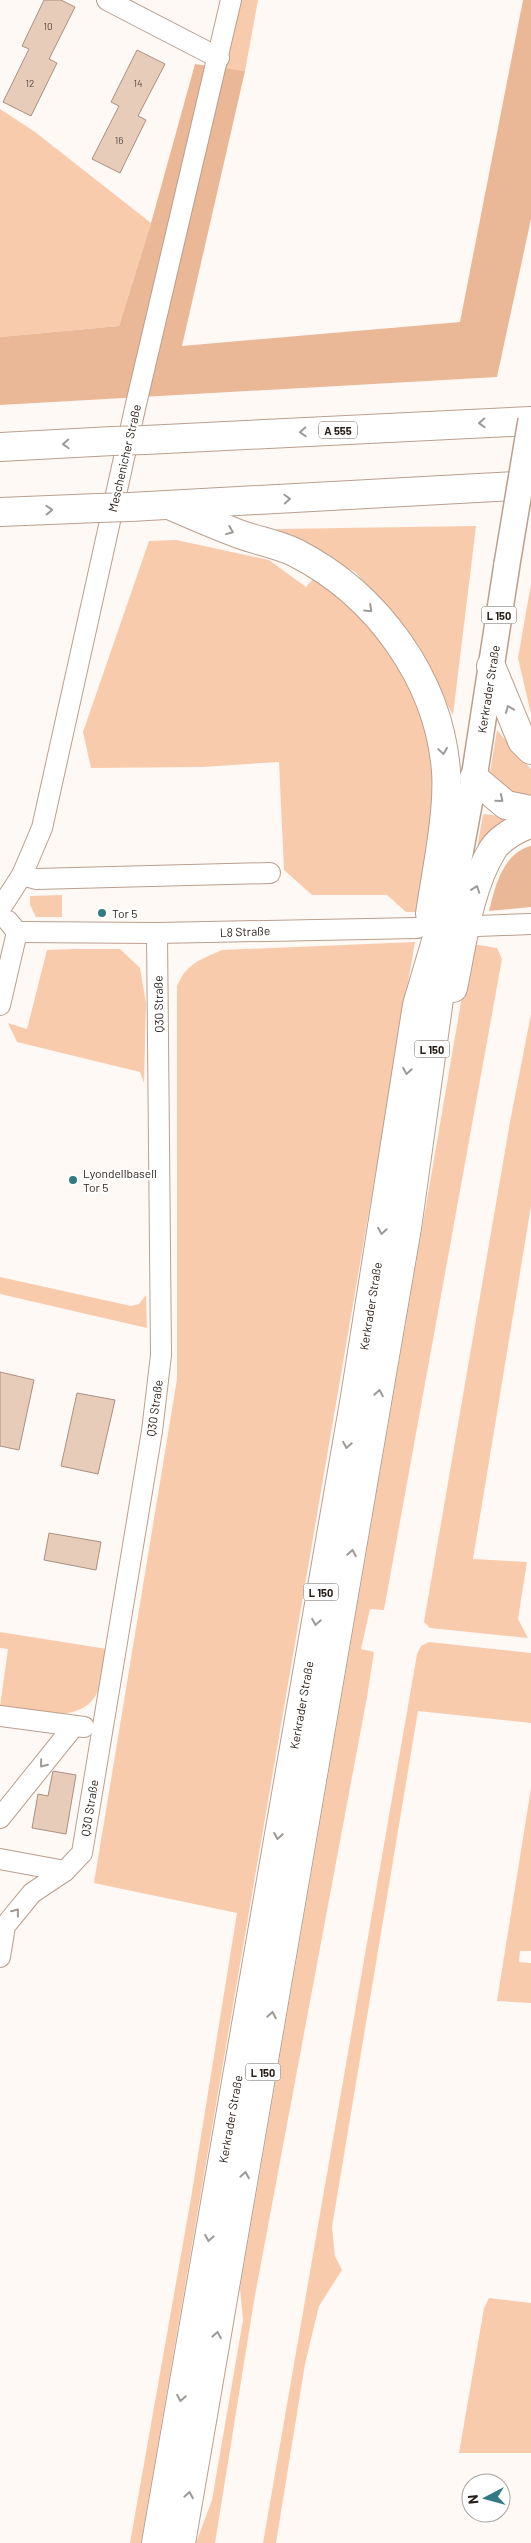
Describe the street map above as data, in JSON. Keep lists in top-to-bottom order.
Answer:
{
  "streets": {
    "highway": ["A 555", "L 150", "Kerkrader Straße"],
    "street": ["Meschenicher Straße", "L8 Straße", "Q30 Straße"]
  },
  "crossings": [
    ["A 555", "Kerkrader Straße"],
    ["L8 Straße", "Q30 Straße"]
  ],
  "places": ["Tor 5", "Lyondellbasell Tor 5"],
  "house_numbers": [
    "10",
    "12",
    "14",
    "16"
  ],
  "north": "left"
}
